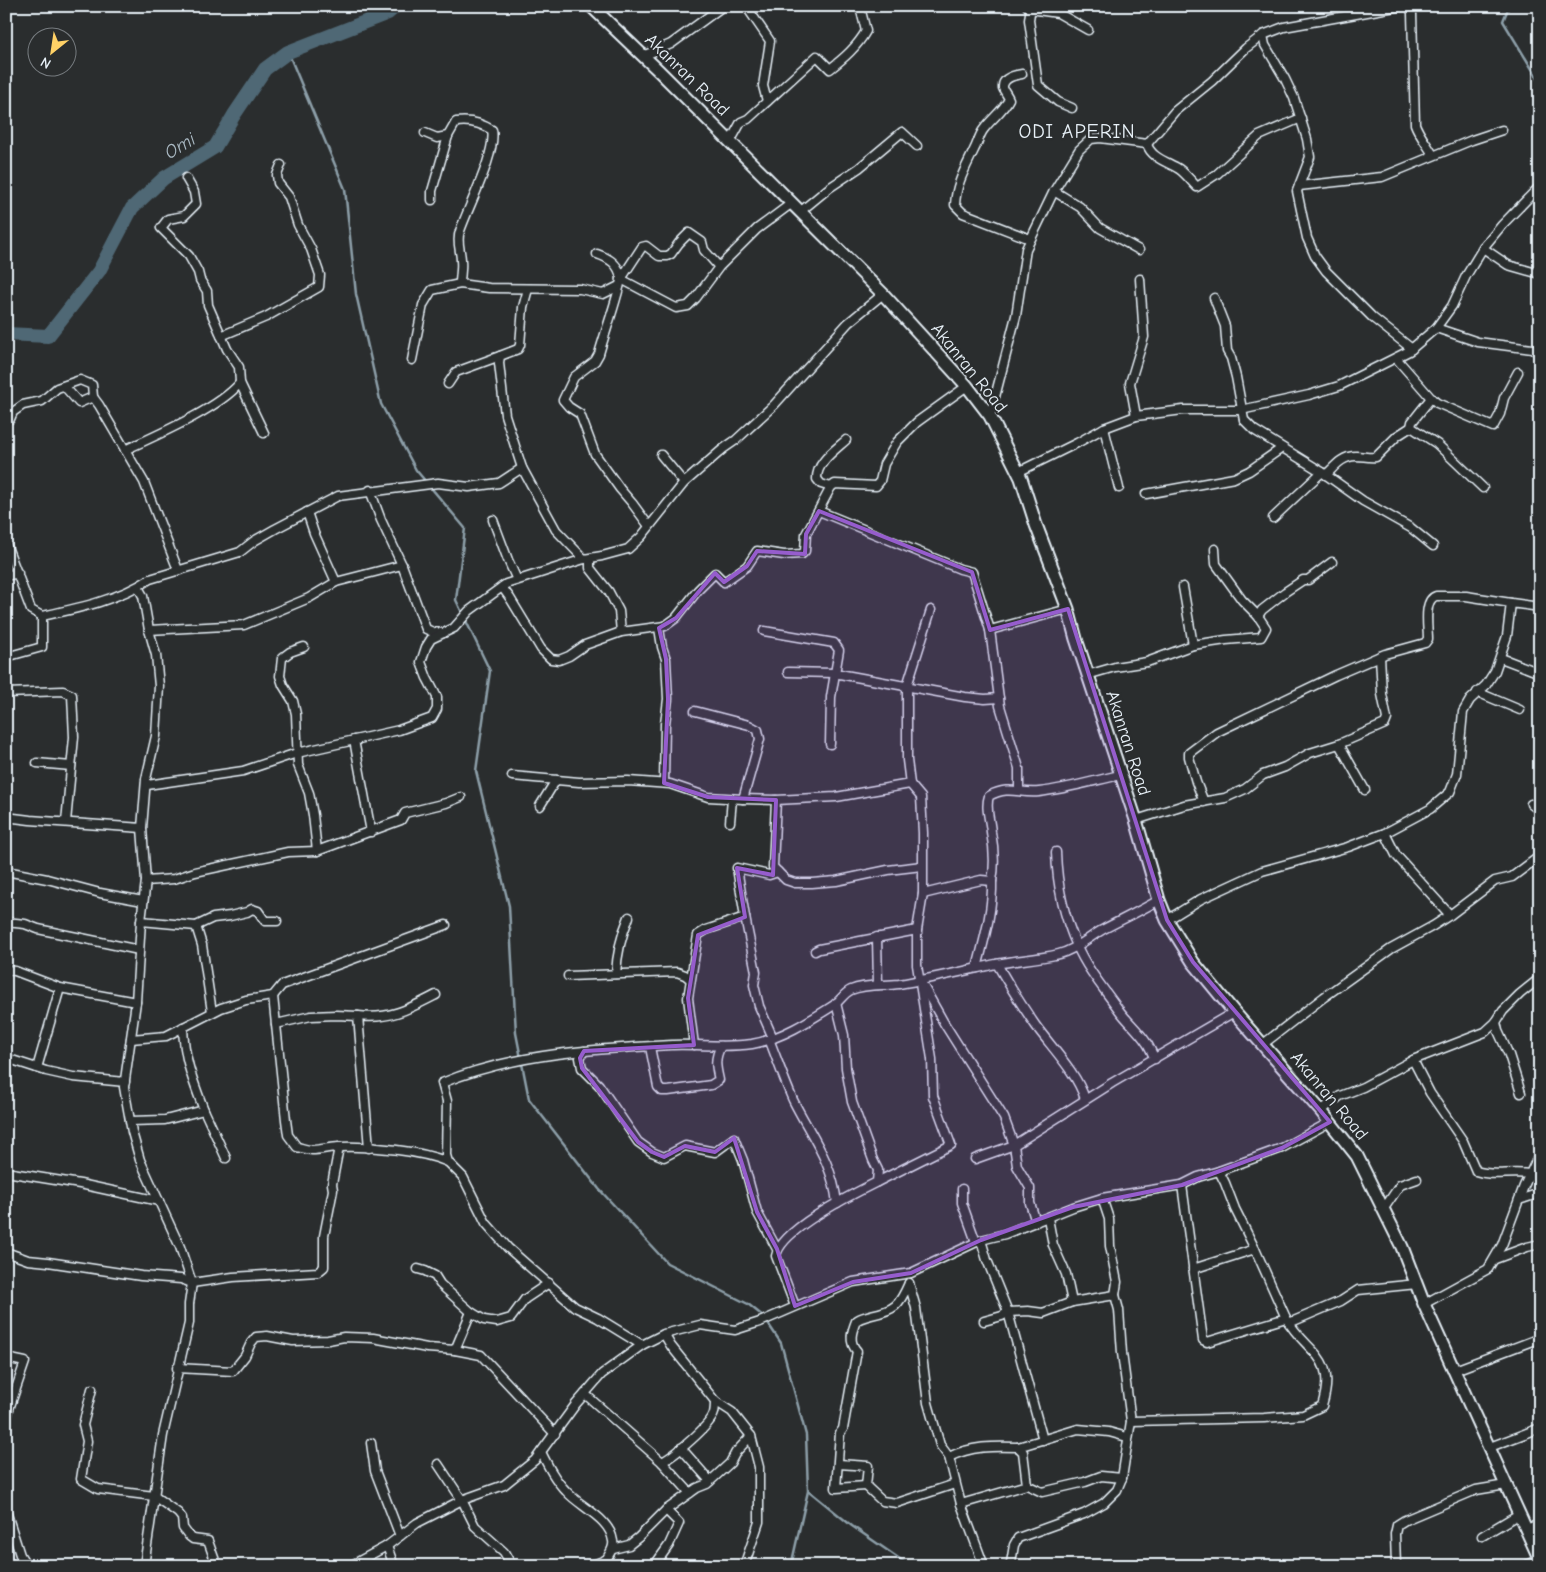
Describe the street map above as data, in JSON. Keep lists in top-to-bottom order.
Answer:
{
  "streets": {
    "main road": ["Akanran Road"]
  },
  "districts": ["ODI APERIN"],
  "water": ["Omi"],
  "north": "bottom left"
}
